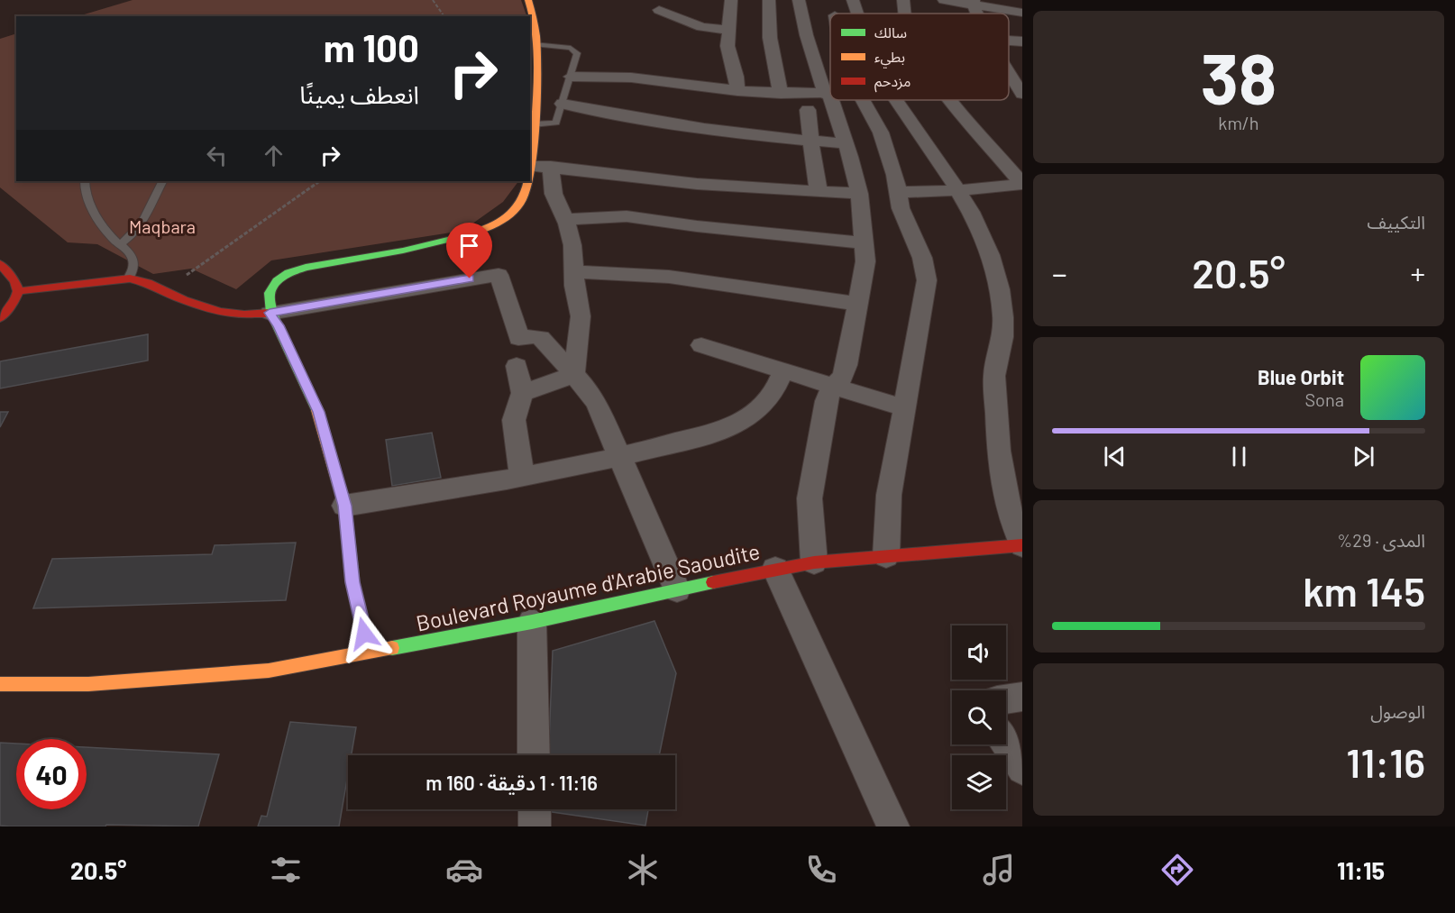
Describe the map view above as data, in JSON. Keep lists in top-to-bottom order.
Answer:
{
  "streets": {
    "street": ["Boulevard Royaume d'Arabie Saoudite"]
  },
  "parks": ["Maqbara"],
  "legend": ["سالك", "بطيء", "مزدحم"],
  "page": {
    "tile": [
      ["38", "km/h"],
      "التكييف",
      ["المدى · 29%", "145 km"],
      ["الوصول", "11:16"]
    ],
    "turn": ["100 m", "انعطف يمينًا"],
    "heat": ["−", "20.5°", "+"],
    "song": ["Blue Orbit", "Sona"],
    "limit": "40",
    "trip": "11:16 · 1 دقيقة · 160 m",
    "tabs": ["11:15", "20.5°"]
  }
}
